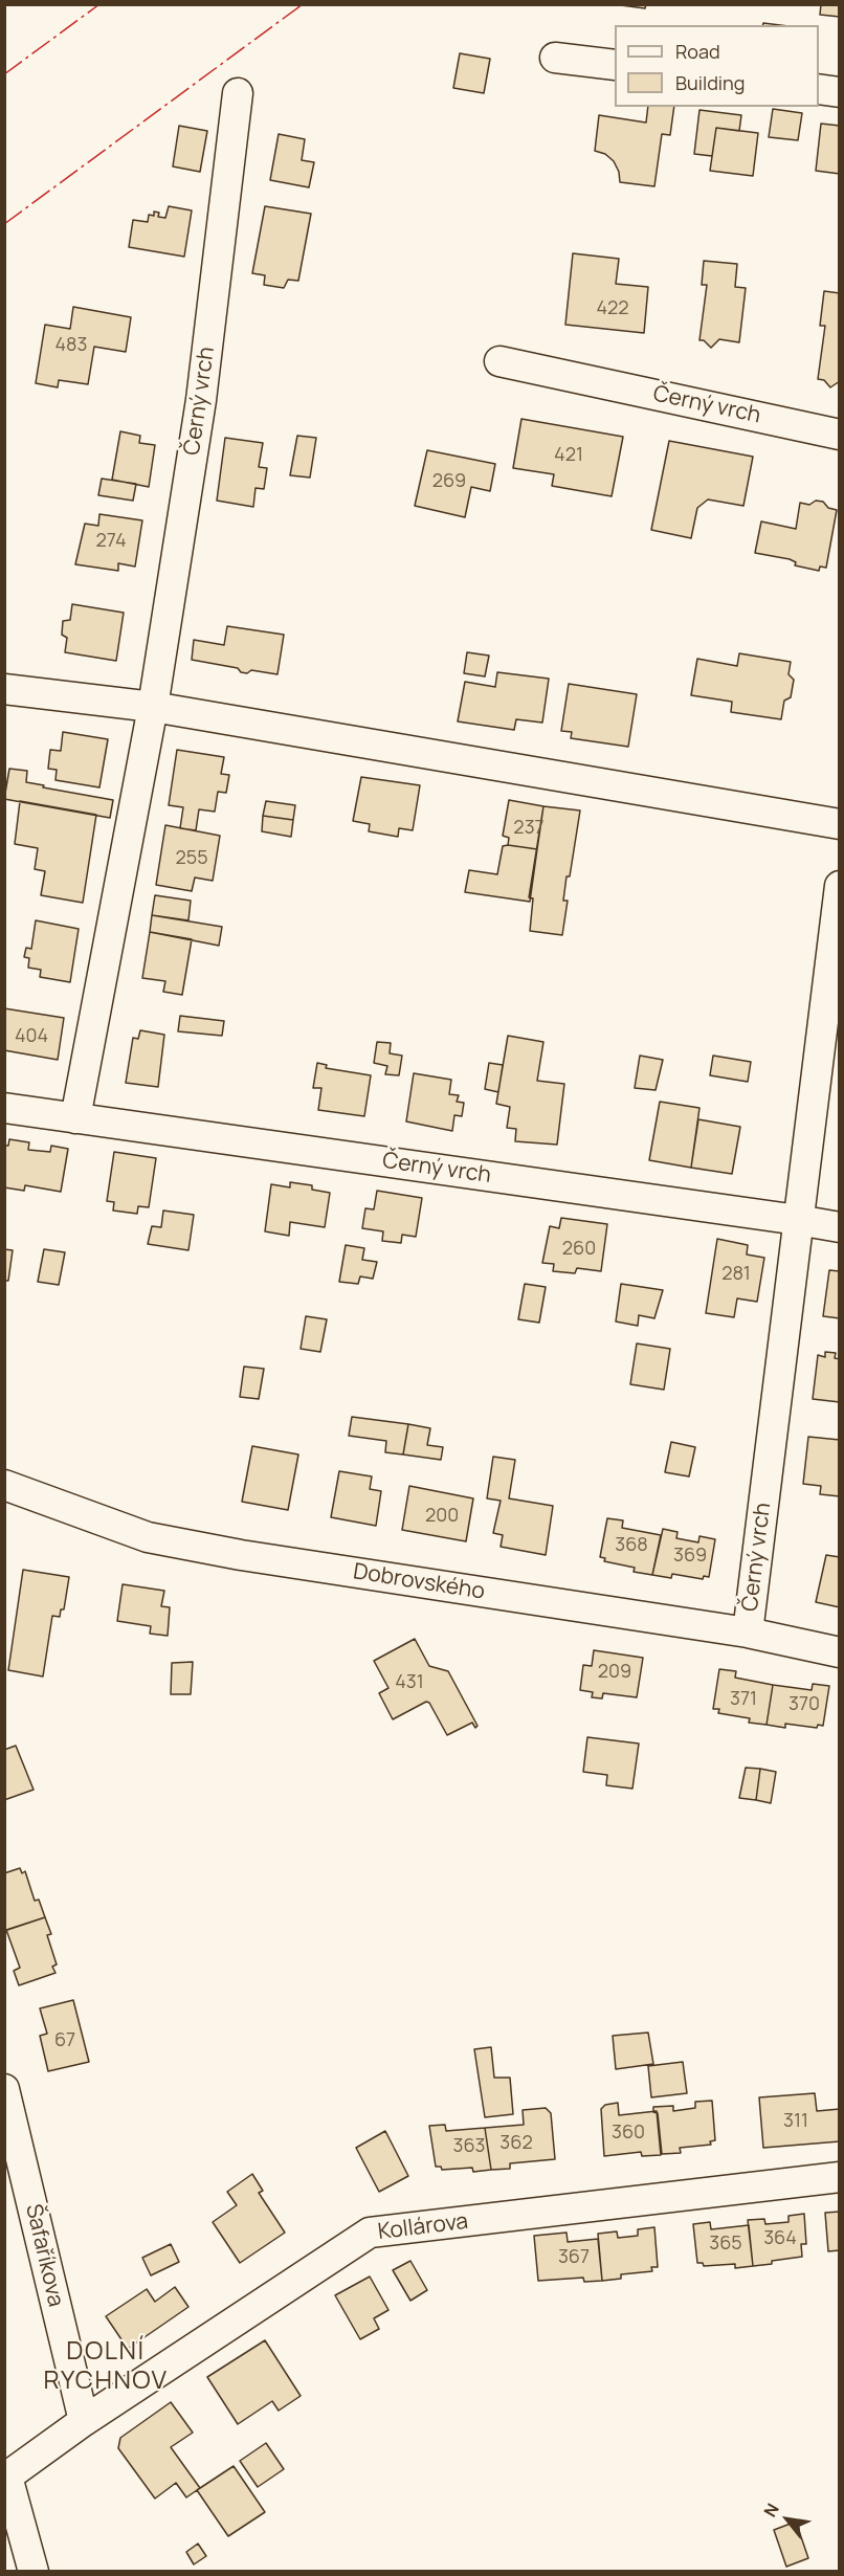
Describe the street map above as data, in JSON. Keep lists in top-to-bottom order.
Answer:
{
  "streets": {
    "street": [
      "Černý vrch",
      "Dobrovského",
      "Kollárova",
      "Šafaříkova"
    ]
  },
  "crossings": [
    ["Černý vrch", "Dobrovského"],
    ["Kollárova", "Šafaříkova"]
  ],
  "districts": ["DOLNÍ RYCHNOV"],
  "house_numbers": [
    "422",
    "483",
    "421",
    "269",
    "274",
    "237",
    "255",
    "404",
    "260",
    "281",
    "200",
    "368",
    "369",
    "209",
    "431",
    "371",
    "370",
    "67",
    "311",
    "360",
    "362",
    "363",
    "364",
    "365",
    "367"
  ],
  "legend": ["Road", "Building"],
  "north": "top left"
}
